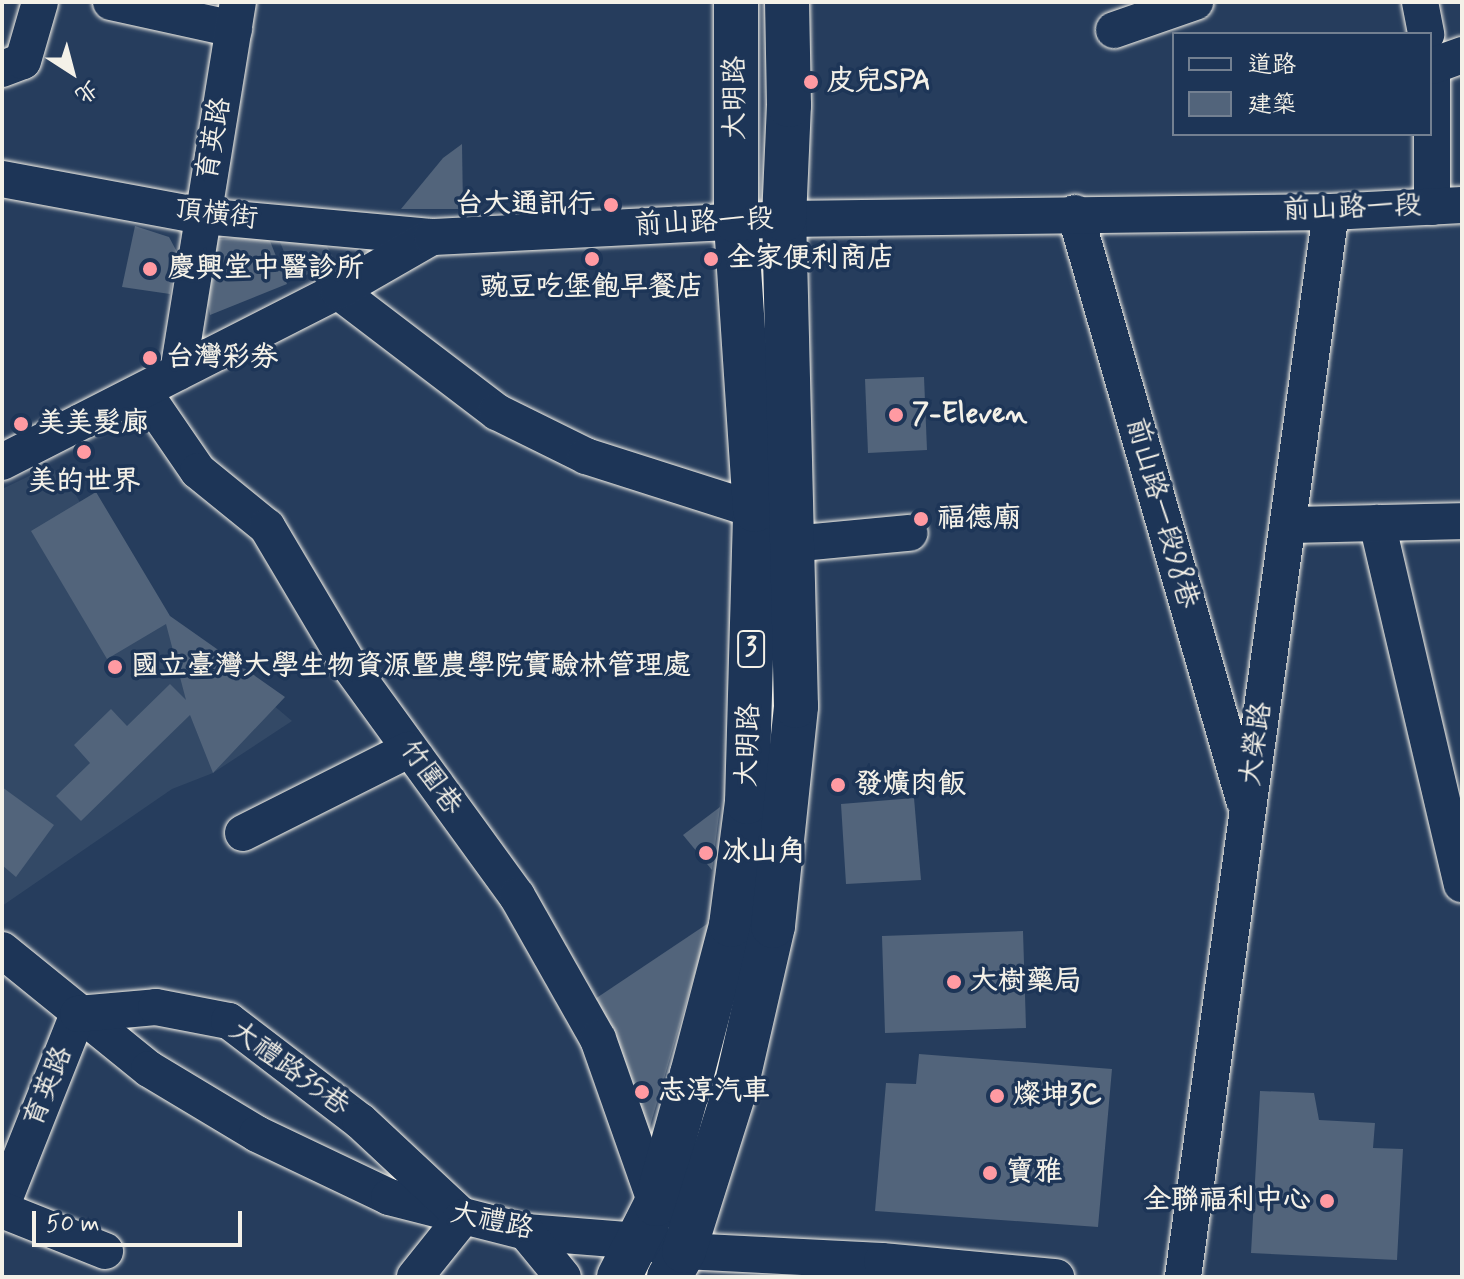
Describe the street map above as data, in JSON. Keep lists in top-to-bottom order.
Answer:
{
  "streets": {
    "main road": ["大明路", "3"],
    "street": [
      "育英路",
      "前山路一段",
      "頂橫街",
      "前山路一段98巷",
      "大榮路",
      "竹圍巷",
      "大禮路35巷",
      "大禮路"
    ]
  },
  "crossings": [
    ["大明路", "前山路一段"],
    ["大明路", "竹圍巷"],
    ["大明路", "大禮路"],
    ["育英路", "前山路一段"],
    ["育英路", "頂橫街"],
    ["育英路", "大禮路35巷"],
    ["育英路", "大禮路"],
    ["前山路一段", "頂橫街"],
    ["前山路一段", "前山路一段98巷"],
    ["前山路一段", "大榮路"],
    ["前山路一段", "竹圍巷"],
    ["前山路一段98巷", "大榮路"],
    ["竹圍巷", "大禮路"],
    ["大禮路35巷", "大禮路"]
  ],
  "places": [
    "皮兒SPA",
    "台大通訊行",
    "豌豆吃堡飽早餐店",
    "全家便利商店",
    "慶興堂中醫診所",
    "台灣彩券",
    "7-Eleven",
    "美美髮廊",
    "美的世界",
    "福德廟",
    "國立臺灣大學生物資源暨農學院實驗林管理處",
    "發爌肉飯",
    "冰山角",
    "大樹藥局",
    "志淳汽車",
    "燦坤3C",
    "寶雅",
    "全聯福利中心"
  ],
  "legend": ["道路", "建築"],
  "scale_bar": "50 m",
  "north": "bottom right"
}
